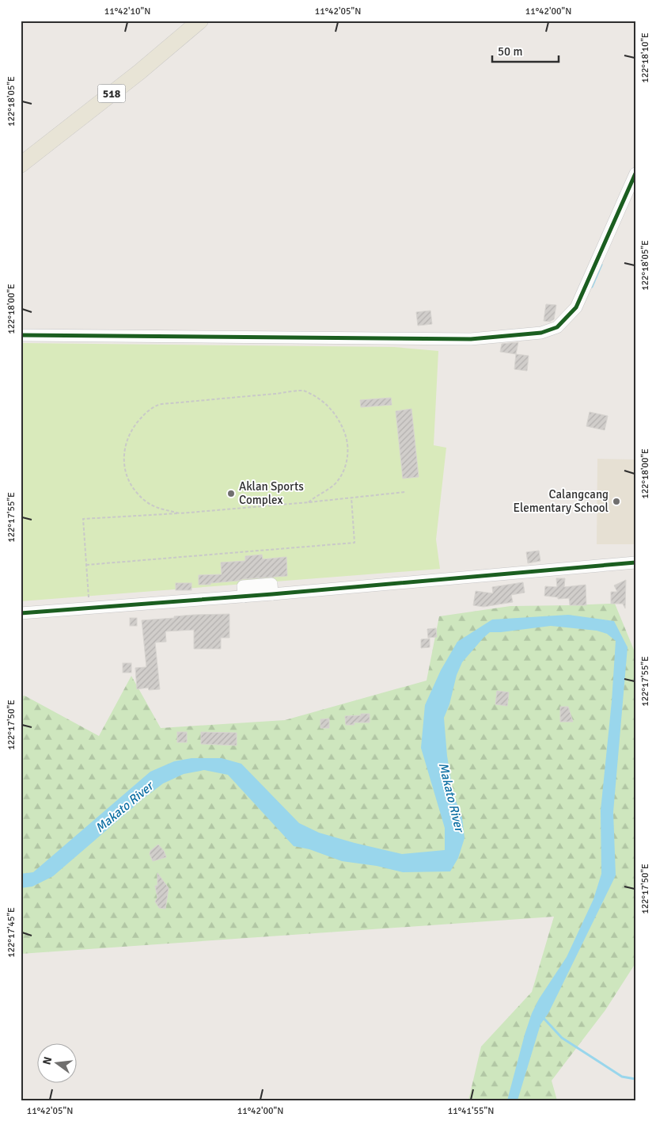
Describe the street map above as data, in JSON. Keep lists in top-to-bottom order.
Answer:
{
  "streets": {
    "main road": ["518"]
  },
  "water": ["Makato River"],
  "places": ["Aklan Sports Complex", "Calangcang Elementary School"],
  "scale_bar": "50 m",
  "north": "left",
  "coordinates": [
    "11°42'10\"N",
    "11°42'05\"N",
    "11°42'00\"N",
    "122°18'10\"E",
    "122°18'05\"E",
    "122°18'00\"E",
    "122°17'55\"E",
    "122°17'50\"E",
    "122°17'45\"E",
    "11°41'55\"N"
  ]
}
